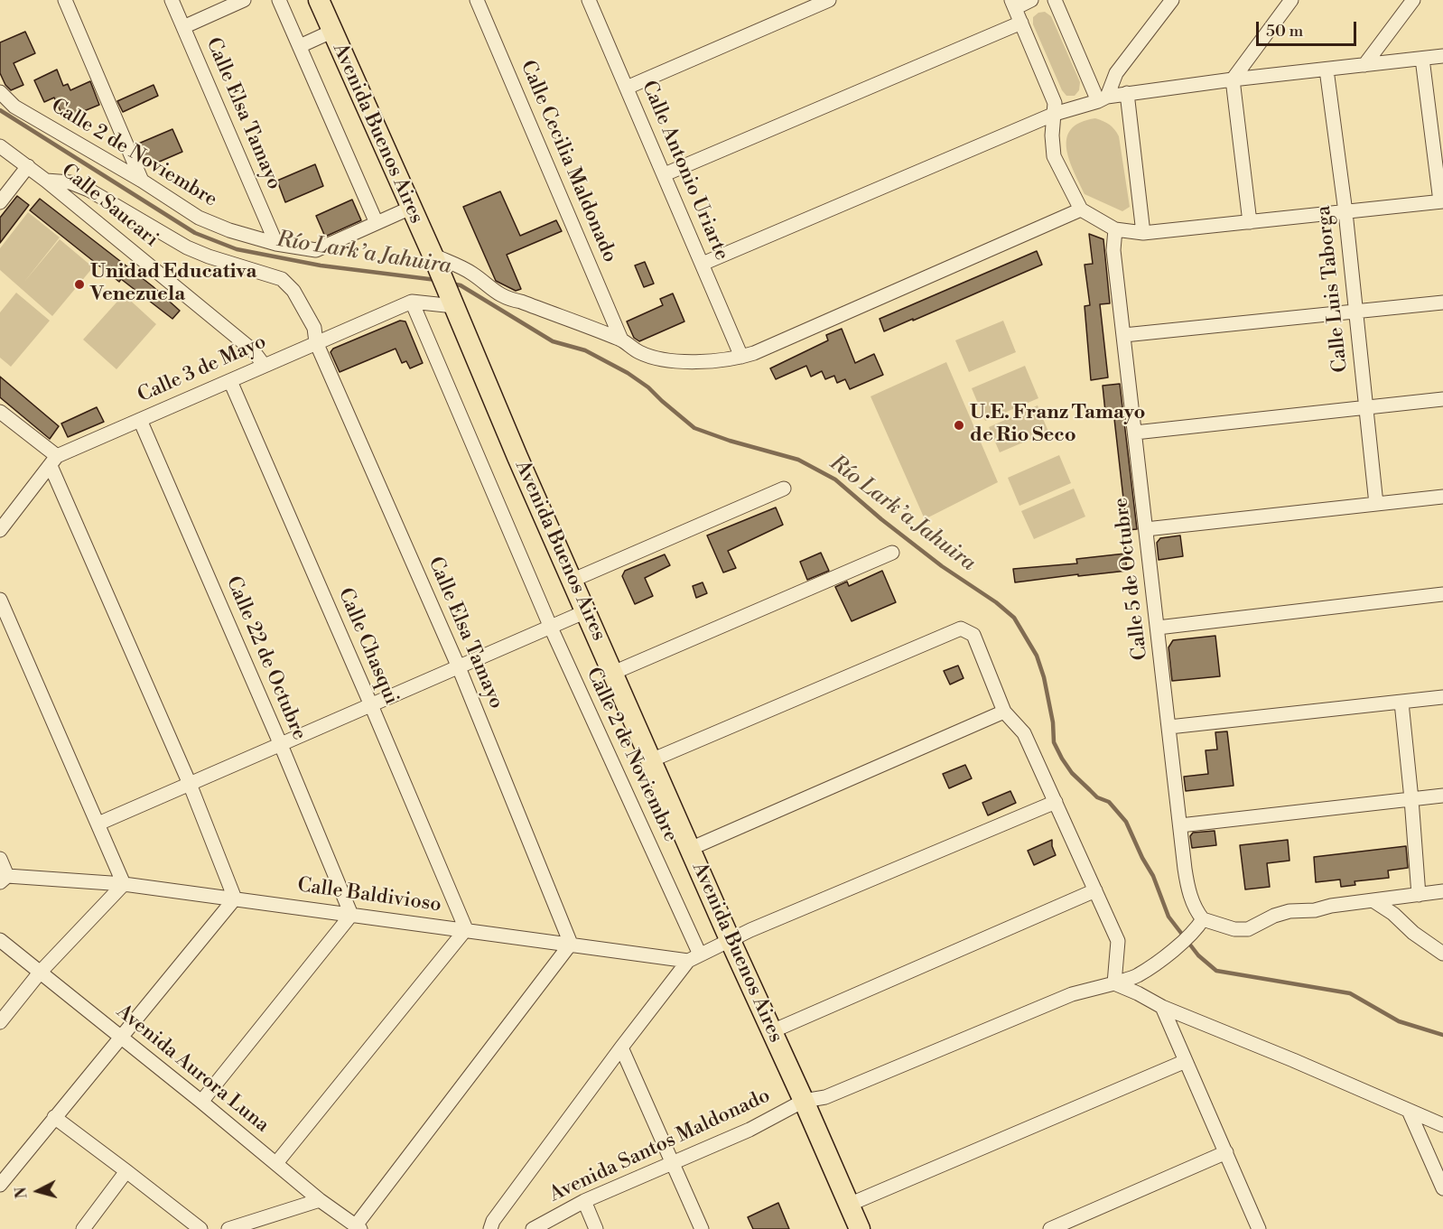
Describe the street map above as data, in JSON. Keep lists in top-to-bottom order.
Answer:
{
  "streets": {
    "highway": ["Avenida Buenos Aires"],
    "street": [
      "Calle Elsa Tamayo",
      "Calle 2 de Noviembre",
      "Calle Cecilia Maldonado",
      "Calle Antonio Uriarte",
      "Calle Saucari",
      "Calle Luis Taborga",
      "Calle 3 de Mayo",
      "Calle 5 de Octubre",
      "Calle Chasqui",
      "Calle 22 de Octubre",
      "Calle Baldivioso",
      "Avenida Aurora Luna",
      "Avenida Santos Maldonado"
    ]
  },
  "crossings": [
    ["Calle Elsa Tamayo", "Calle 2 de Noviembre"],
    ["Calle Elsa Tamayo", "Calle Saucari"],
    ["Calle Elsa Tamayo", "Calle 3 de Mayo"],
    ["Calle Elsa Tamayo", "Calle Baldivioso"],
    ["Avenida Buenos Aires", "Calle 2 de Noviembre"],
    ["Avenida Buenos Aires", "Calle 3 de Mayo"],
    ["Avenida Buenos Aires", "Avenida Santos Maldonado"],
    ["Calle 2 de Noviembre", "Calle 3 de Mayo"],
    ["Calle 2 de Noviembre", "Calle Baldivioso"],
    ["Calle Saucari", "Calle 3 de Mayo"],
    ["Calle 3 de Mayo", "Calle Chasqui"],
    ["Calle 3 de Mayo", "Calle 22 de Octubre"],
    ["Calle 5 de Octubre", "Avenida Santos Maldonado"],
    ["Calle Chasqui", "Calle Baldivioso"],
    ["Calle 22 de Octubre", "Calle Baldivioso"]
  ],
  "water": ["Río Lark’a Jahuira"],
  "places": ["Unidad Educativa Venezuela", "U.E. Franz Tamayo de Rio Seco"],
  "scale_bar": "50 m",
  "north": "left"
}
